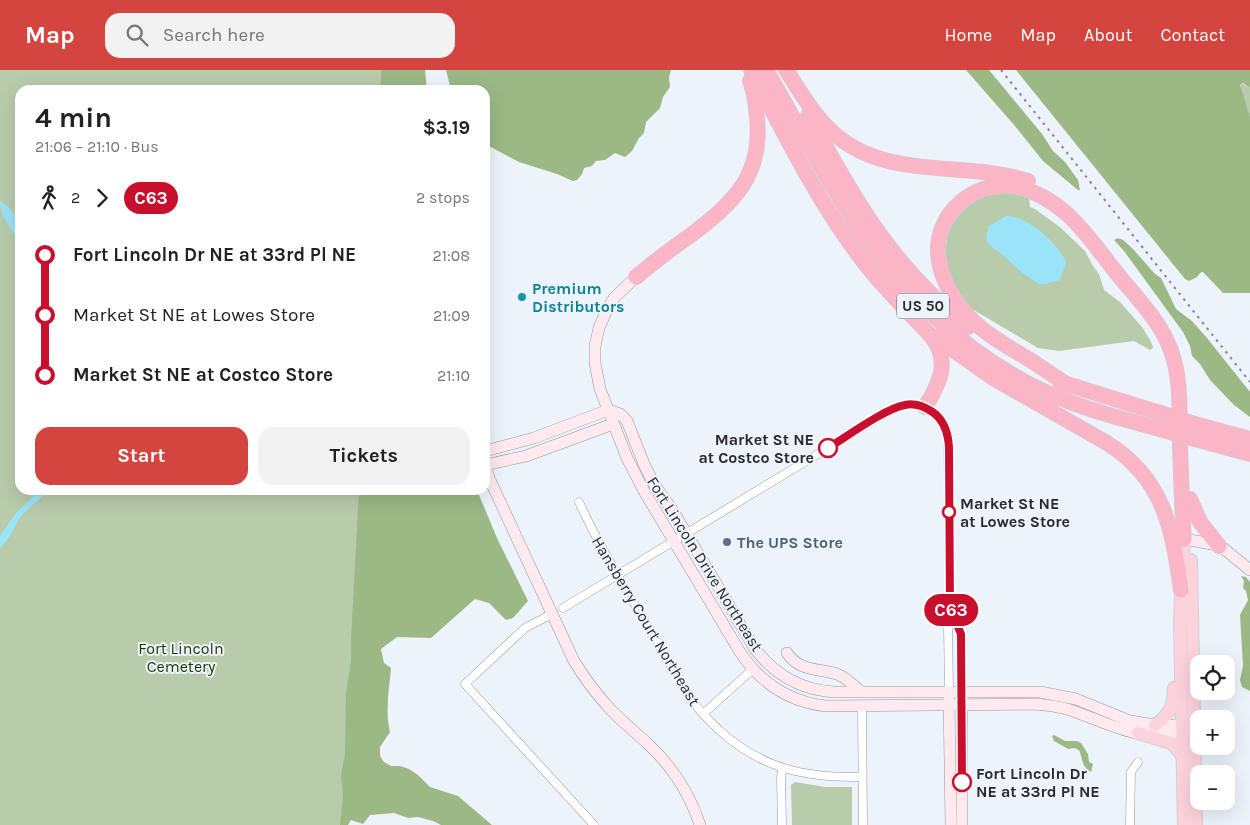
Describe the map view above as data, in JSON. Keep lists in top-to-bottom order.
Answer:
{
  "streets": {
    "highway": ["US 50"],
    "street": ["Fort Lincoln Drive Northeast", "Hansberry Court Northeast"]
  },
  "parks": ["Fort Lincoln Cemetery"],
  "places": [
    "Premium Distributors",
    "Market St NE at Costco Store",
    "Market St NE at Lowes Store",
    "The UPS Store",
    "Fort Lincoln Dr NE at 33rd Pl NE"
  ],
  "lines": ["bus line C63"],
  "page": {
    "header": "Map",
    "search": "Search here",
    "nav": [
      "Home",
      "Map",
      "About",
      "Contact"
    ],
    "on_map": "C63",
    "heading": ["4 min", "21:06 – 21:10 · Bus", "$3.19"],
    "legs": ["2", "C63", "2 stops"],
    "list": [
      {
        "name": "Fort Lincoln Dr NE at 33rd Pl NE",
        "value": "21:08"
      },
      {
        "name": "Market St NE at Lowes Store",
        "value": "21:09"
      },
      {
        "name": "Market St NE at Costco Store",
        "value": "21:10"
      }
    ],
    "buttons": ["Start", "Tickets"],
    "map_buttons": ["+", "−"]
  }
}
